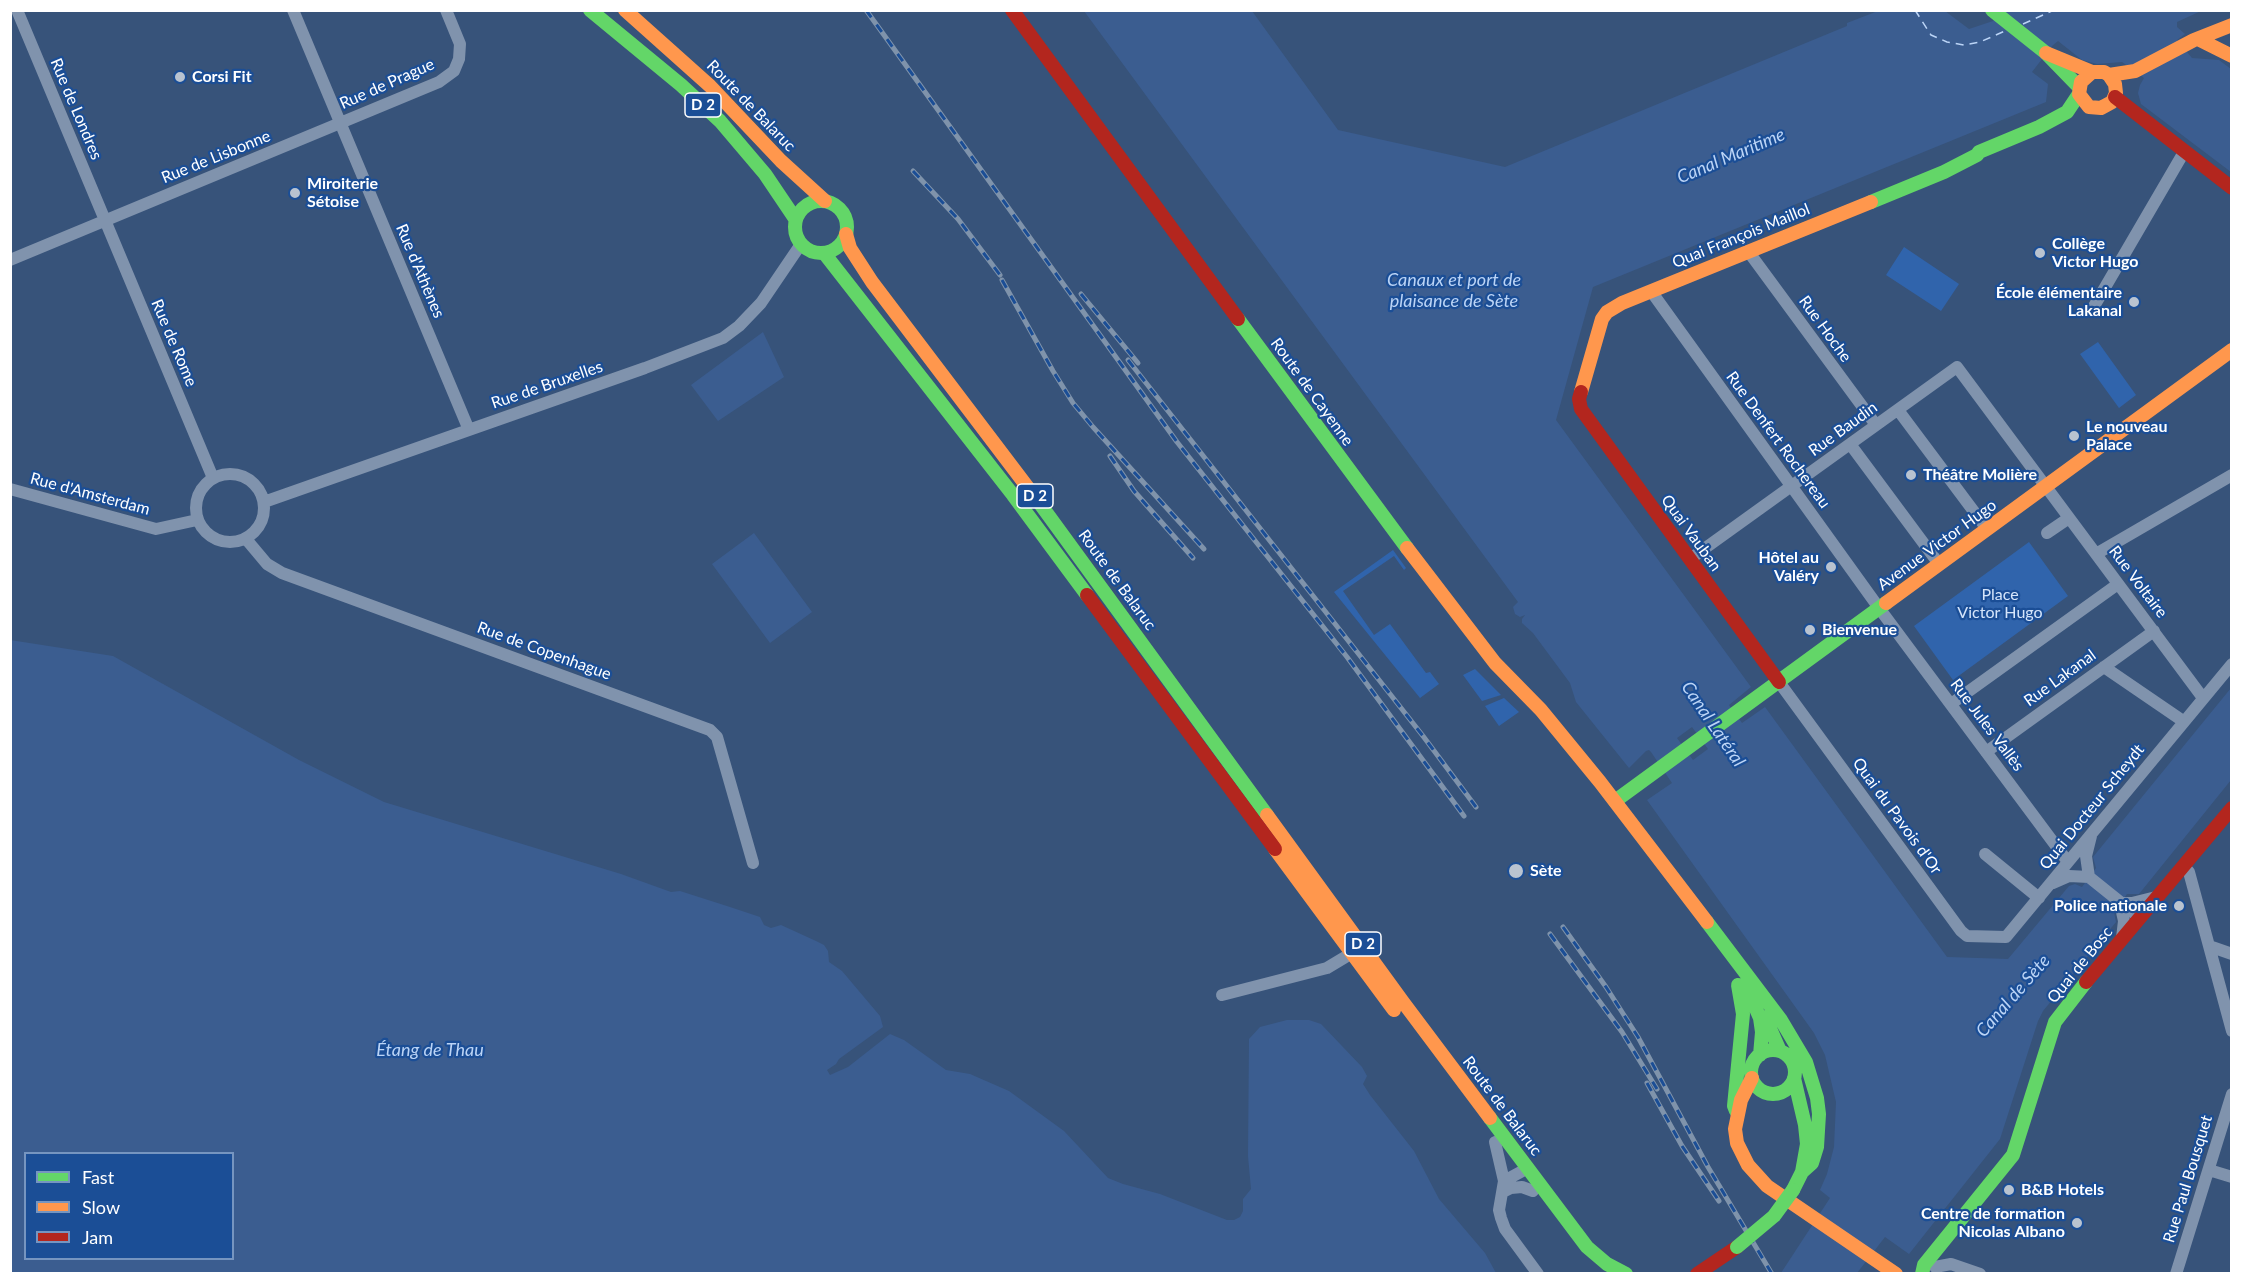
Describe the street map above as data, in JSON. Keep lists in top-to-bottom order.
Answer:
{
  "streets": {
    "main road": [
      "D 2",
      "Route de Balaruc",
      "Quai François Maillol",
      "Route de Cayenne",
      "Quai Vauban",
      "Avenue Victor Hugo",
      "Quai de Bosc"
    ],
    "street": [
      "Rue de Prague",
      "Rue de Londres",
      "Rue de Lisbonne",
      "Rue d'Athènes",
      "Rue Hoche",
      "Rue de Rome",
      "Rue de Bruxelles",
      "Rue Baudin",
      "Rue Denfert Rochereau",
      "Rue d'Amsterdam",
      "Rue Voltaire",
      "Rue de Copenhague",
      "Rue Lakanal",
      "Rue Jules Vallès",
      "Quai Docteur Scheydt",
      "Quai du Pavois d'Or",
      "Rue Paul Bousquet"
    ]
  },
  "crossings": [
    ["Rue de Prague", "Rue de Lisbonne"],
    ["Rue de Prague", "Rue d'Athènes"],
    ["Route de Balaruc", "Rue de Bruxelles"],
    ["Rue de Londres", "Rue de Lisbonne"],
    ["Rue de Londres", "Rue de Rome"],
    ["Rue de Lisbonne", "Rue d'Athènes"],
    ["Rue de Lisbonne", "Rue de Rome"],
    ["Quai François Maillol", "Rue Hoche"],
    ["Quai François Maillol", "Rue Denfert Rochereau"],
    ["Quai François Maillol", "Quai Vauban"],
    ["Rue d'Athènes", "Rue de Bruxelles"],
    ["Rue Hoche", "Rue Baudin"],
    ["Rue de Rome", "Rue de Bruxelles"],
    ["Rue de Rome", "Rue d'Amsterdam"],
    ["Rue de Rome", "Rue de Copenhague"],
    ["Rue de Bruxelles", "Rue d'Amsterdam"],
    ["Rue de Bruxelles", "Rue de Copenhague"],
    ["Route de Cayenne", "Avenue Victor Hugo"],
    ["Rue Baudin", "Rue Denfert Rochereau"],
    ["Rue Baudin", "Quai Vauban"],
    ["Rue Baudin", "Rue Voltaire"],
    ["Rue Denfert Rochereau", "Avenue Victor Hugo"],
    ["Rue Denfert Rochereau", "Rue Jules Vallès"],
    ["Rue d'Amsterdam", "Rue de Copenhague"],
    ["Quai Vauban", "Avenue Victor Hugo"],
    ["Quai Vauban", "Quai du Pavois d'Or"],
    ["Avenue Victor Hugo", "Rue Voltaire"],
    ["Avenue Victor Hugo", "Rue Jules Vallès"],
    ["Avenue Victor Hugo", "Quai du Pavois d'Or"],
    ["Rue Voltaire", "Rue Lakanal"],
    ["Rue Voltaire", "Quai Docteur Scheydt"],
    ["Rue Lakanal", "Rue Jules Vallès"],
    ["Rue Jules Vallès", "Quai Docteur Scheydt"],
    ["Quai Docteur Scheydt", "Quai du Pavois d'Or"]
  ],
  "water": [
    "Canal Maritime",
    "Canaux et port de plaisance de Sète",
    "Canal Latéral",
    "Canal de Sète",
    "Étang de Thau"
  ],
  "parks": ["Place Victor Hugo"],
  "places": [
    "Corsi Fit",
    "Miroiterie Sétoise",
    "Collège Victor Hugo",
    "École élémentaire Lakanal",
    "Le nouveau Palace",
    "Théâtre Molière",
    "Hôtel au Valéry",
    "Bienvenue",
    "Sète",
    "Police nationale",
    "B&B Hotels",
    "Centre de formation Nicolas Albano"
  ],
  "legend": ["Fast", "Slow", "Jam"]
}
